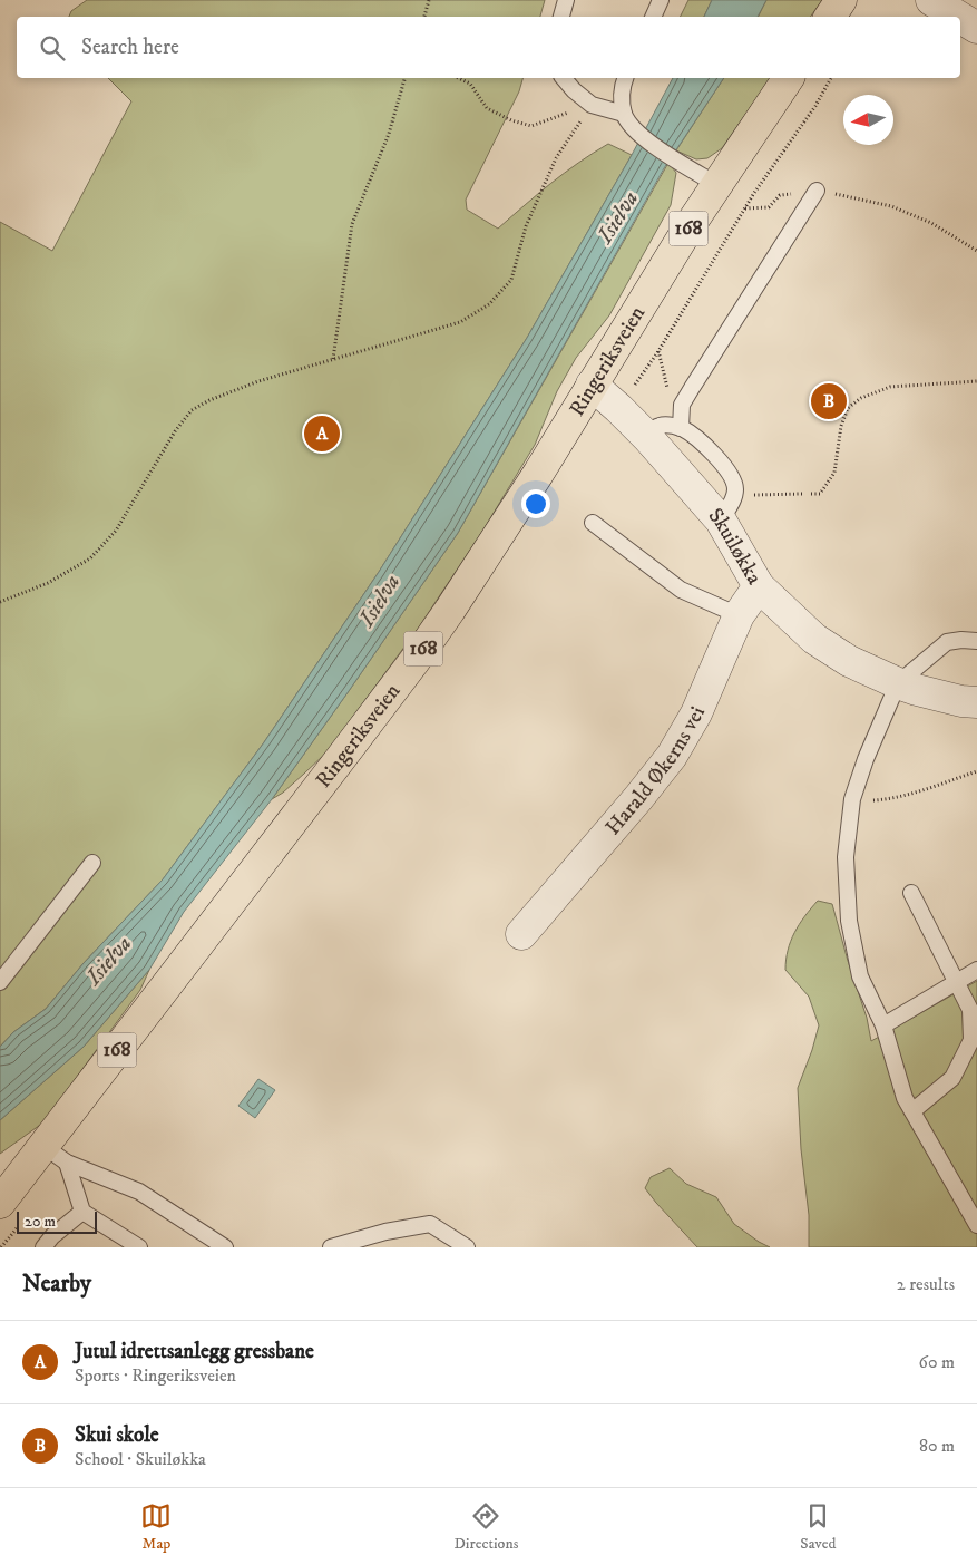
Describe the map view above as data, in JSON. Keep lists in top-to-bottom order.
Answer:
{
  "streets": {
    "main road": ["168", "Ringeriksveien"],
    "street": ["Skuiløkka", "Harald Økerns vei"]
  },
  "crossings": [
    ["Ringeriksveien", "Skuiløkka"],
    ["Skuiløkka", "Harald Økerns vei"]
  ],
  "water": ["Isielva"],
  "scale_bar": "20 m",
  "north": "left",
  "page": {
    "search": "Search here",
    "pins": ["B", "A"],
    "scale": "20 m",
    "heading": ["Nearby", "2 results"],
    "list": [
      {
        "mark": "A",
        "name": "Jutul idrettsanlegg gressbane",
        "note": "Sports · Ringeriksveien",
        "value": "60 m"
      },
      {
        "mark": "B",
        "name": "Skui skole",
        "note": "School · Skuiløkka",
        "value": "80 m"
      }
    ],
    "nav": ["Map", "Directions", "Saved"]
  }
}
